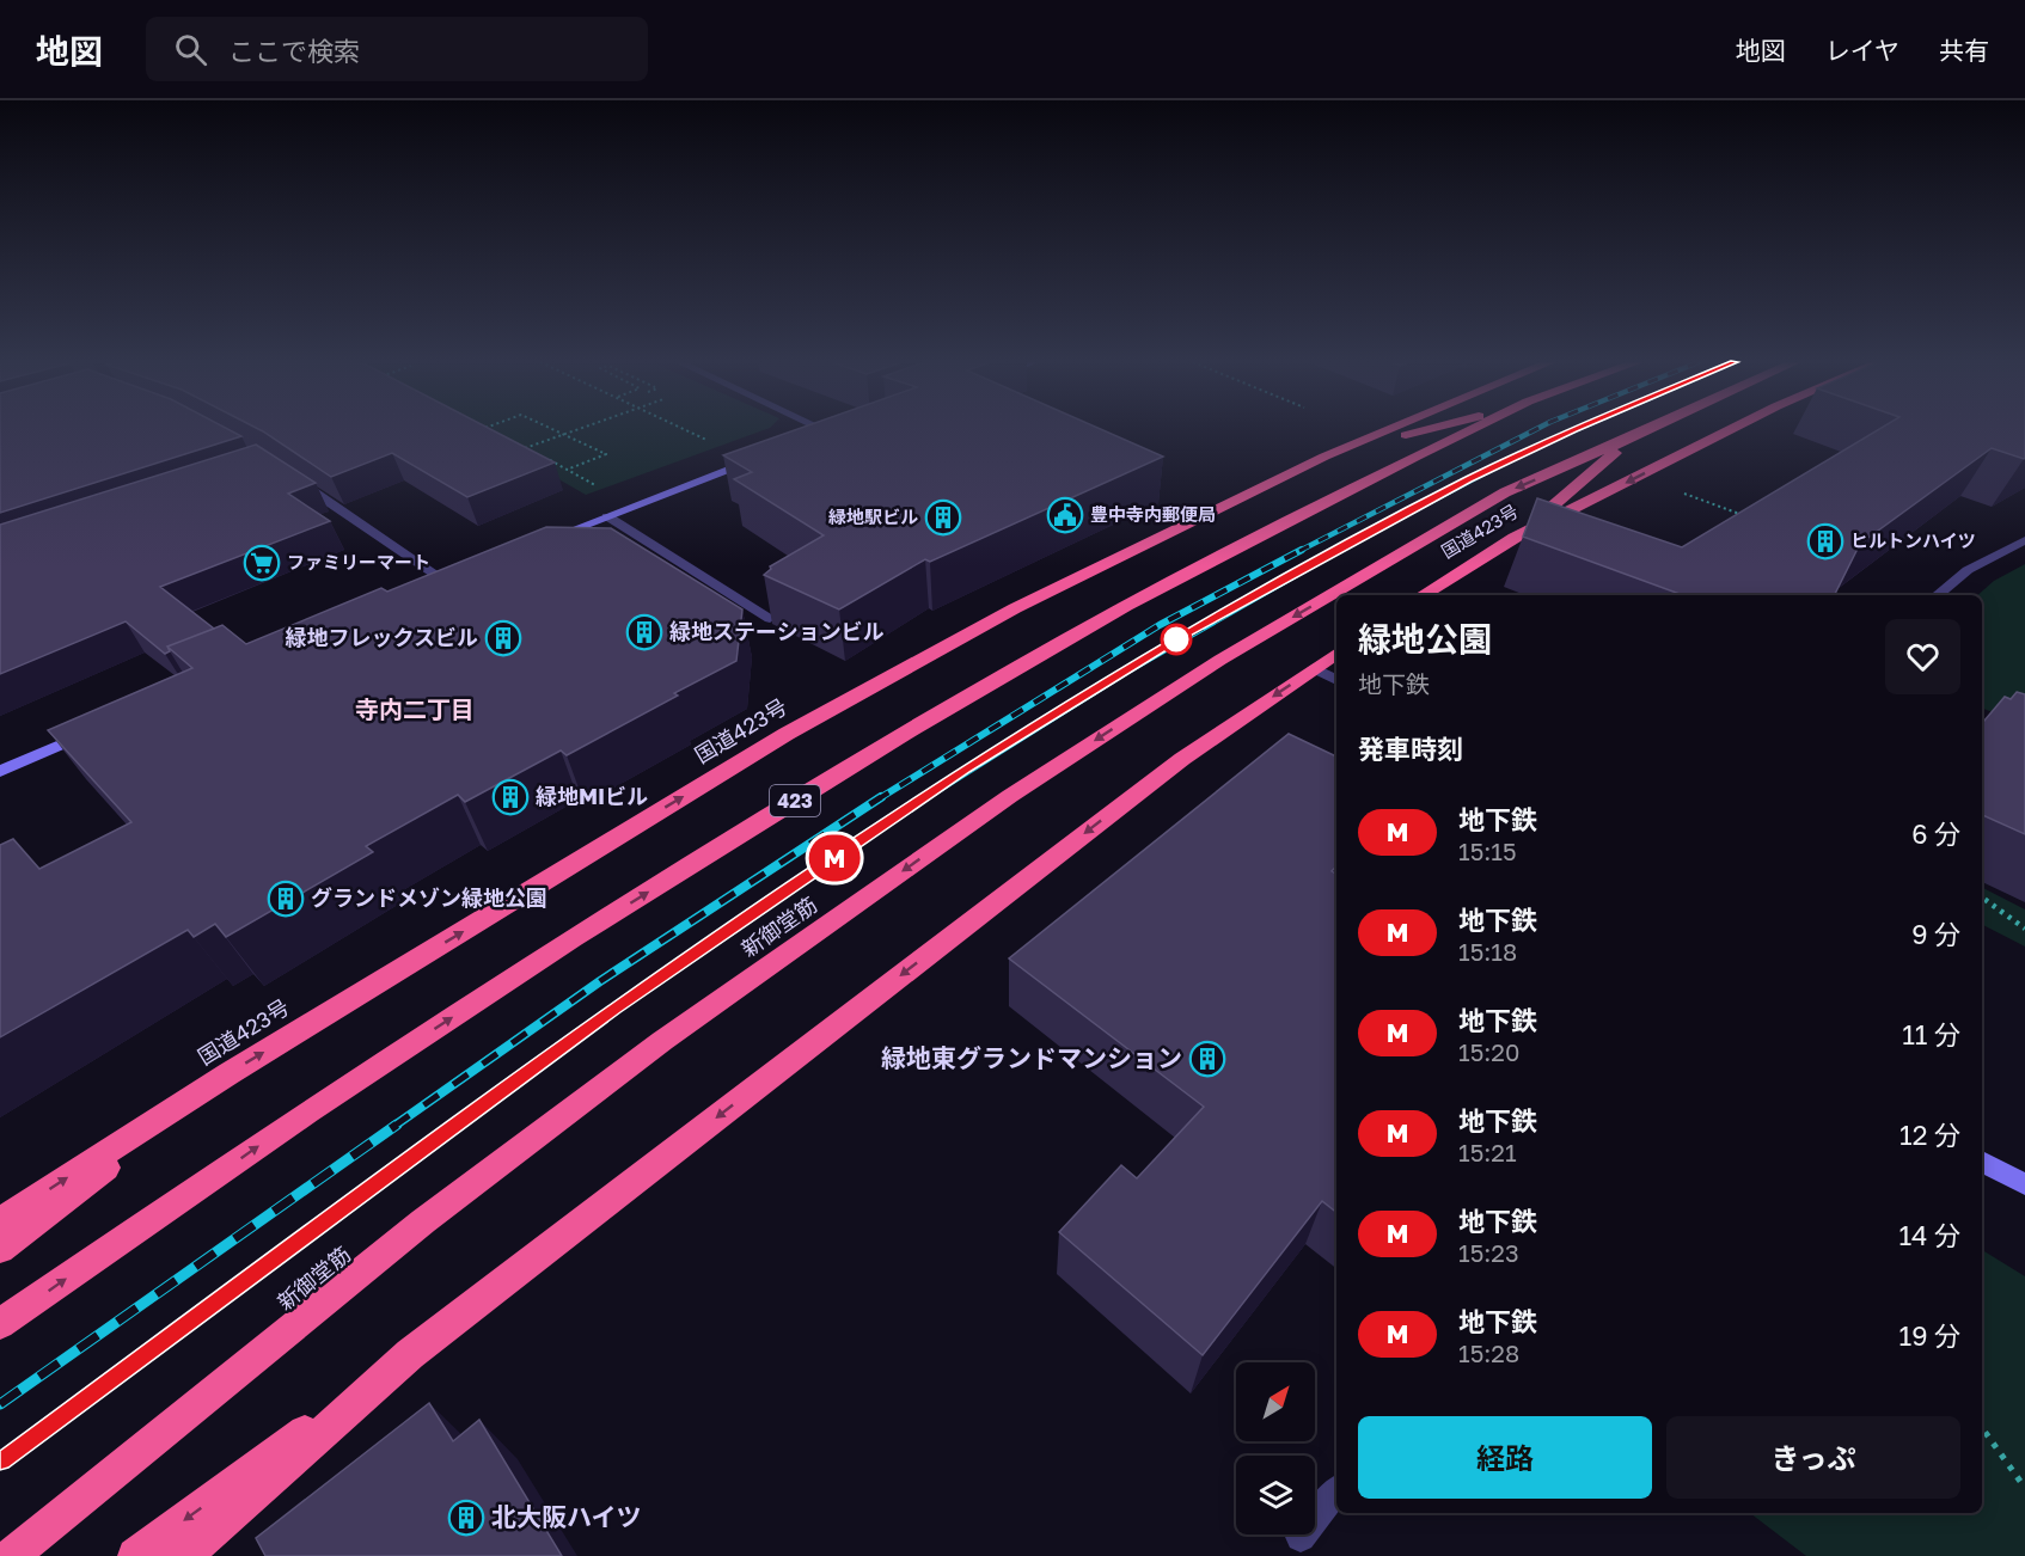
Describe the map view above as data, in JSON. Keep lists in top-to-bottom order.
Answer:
{
  "streets": {
    "highway": ["国道423号", "423", "新御堂筋"]
  },
  "districts": ["寺内二丁目"],
  "places": {
    "public building": ["豊中寺内郵便局"],
    "building": [
      "緑地駅ビル",
      "ヒルトンハイツ",
      "緑地ステーションビル",
      "緑地フレックスビル",
      "緑地MIビル",
      "グランドメゾン緑地公園",
      "緑地東グランドマンション",
      "北大阪ハイツ"
    ],
    "supermarket": ["ファミリーマート"]
  },
  "lines": ["metro line M"],
  "north": "top right",
  "page": {
    "header": "地図",
    "search": "ここで検索",
    "nav": ["地図", "レイヤ", "共有"],
    "on_map": "M",
    "heading": [
      ["緑地公園", "地下鉄"],
      "発車時刻"
    ],
    "list": [
      {
        "mark": "M",
        "name": "地下鉄",
        "note": "15:15",
        "value": "6 分"
      },
      {
        "mark": "M",
        "name": "地下鉄",
        "note": "15:18",
        "value": "9 分"
      },
      {
        "mark": "M",
        "name": "地下鉄",
        "note": "15:20",
        "value": "11 分"
      },
      {
        "mark": "M",
        "name": "地下鉄",
        "note": "15:21",
        "value": "12 分"
      },
      {
        "mark": "M",
        "name": "地下鉄",
        "note": "15:23",
        "value": "14 分"
      },
      {
        "mark": "M",
        "name": "地下鉄",
        "note": "15:28",
        "value": "19 分"
      }
    ],
    "buttons": ["経路", "きっぷ"]
  }
}
